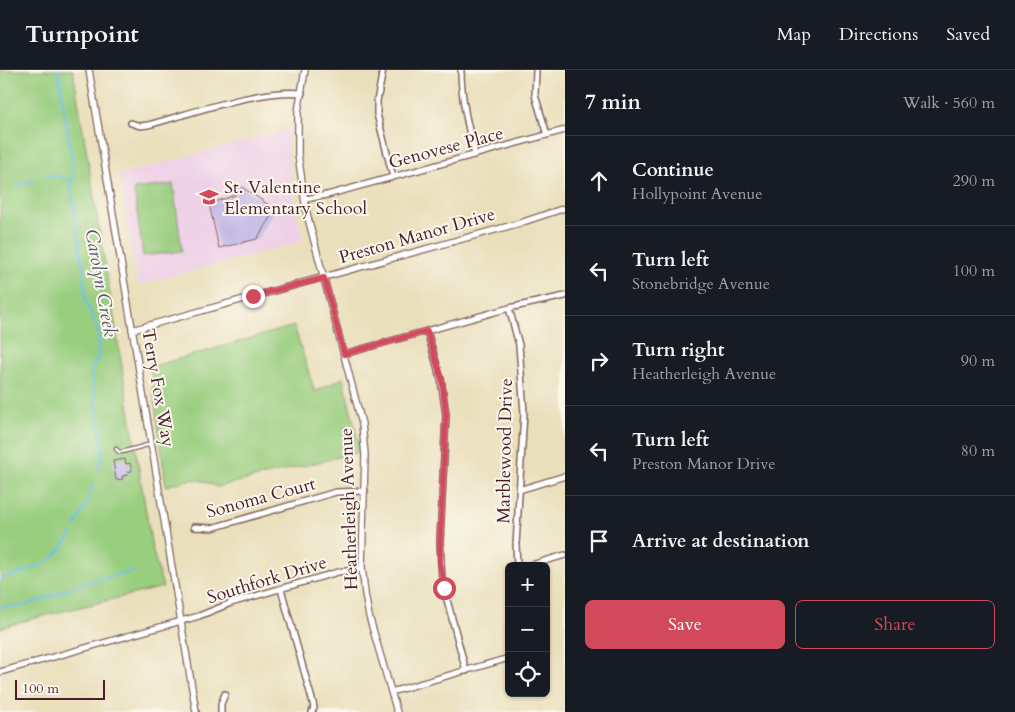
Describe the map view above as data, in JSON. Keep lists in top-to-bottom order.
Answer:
{
  "streets": {
    "street": [
      "Genovese Place",
      "Preston Manor Drive",
      "Terry Fox Way",
      "Marblewood Drive",
      "Sonoma Court",
      "Heatherleigh Avenue",
      "Southfork Drive"
    ]
  },
  "crossings": [
    ["Genovese Place", "Heatherleigh Avenue"],
    ["Preston Manor Drive", "Terry Fox Way"],
    ["Preston Manor Drive", "Heatherleigh Avenue"],
    ["Terry Fox Way", "Southfork Drive"],
    ["Sonoma Court", "Heatherleigh Avenue"],
    ["Heatherleigh Avenue", "Southfork Drive"]
  ],
  "water": ["Carolyn Creek"],
  "places": {
    "school or university": ["St. Valentine Elementary School"]
  },
  "scale_bar": "100 m",
  "page": {
    "header": "Turnpoint",
    "nav": ["Map", "Directions", "Saved"],
    "heading": ["7 min", "Walk · 560 m"],
    "list": [
      ["Continue", "Hollypoint Avenue", "290 m"],
      ["Turn left", "Stonebridge Avenue", "100 m"],
      ["Turn right", "Heatherleigh Avenue", "90 m"],
      ["Turn left", "Preston Manor Drive", "80 m"],
      "Arrive at destination"
    ],
    "map_buttons": ["+", "−"],
    "buttons": ["Save", "Share"],
    "scale": "100 m"
  }
}
